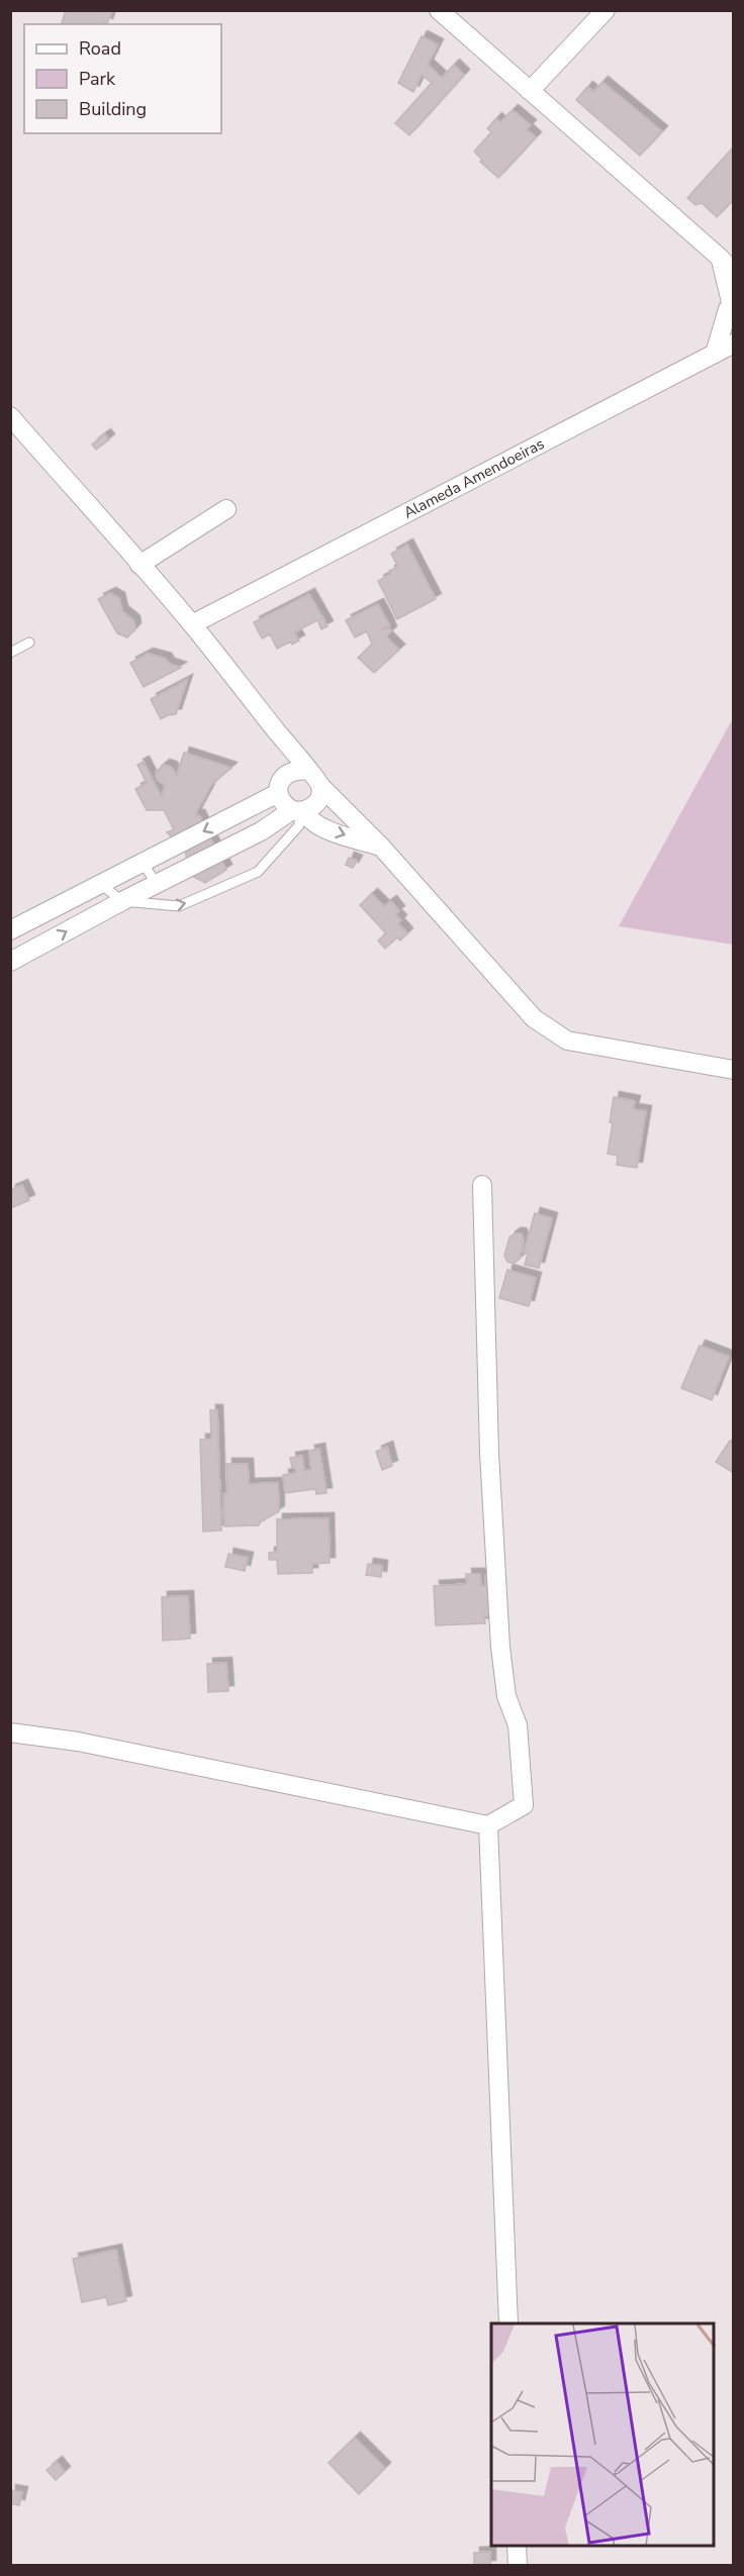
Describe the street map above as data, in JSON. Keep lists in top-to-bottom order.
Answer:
{
  "streets": {
    "street": ["Alameda Amendoeiras"]
  },
  "legend": ["Road", "Park", "Building"]
}
